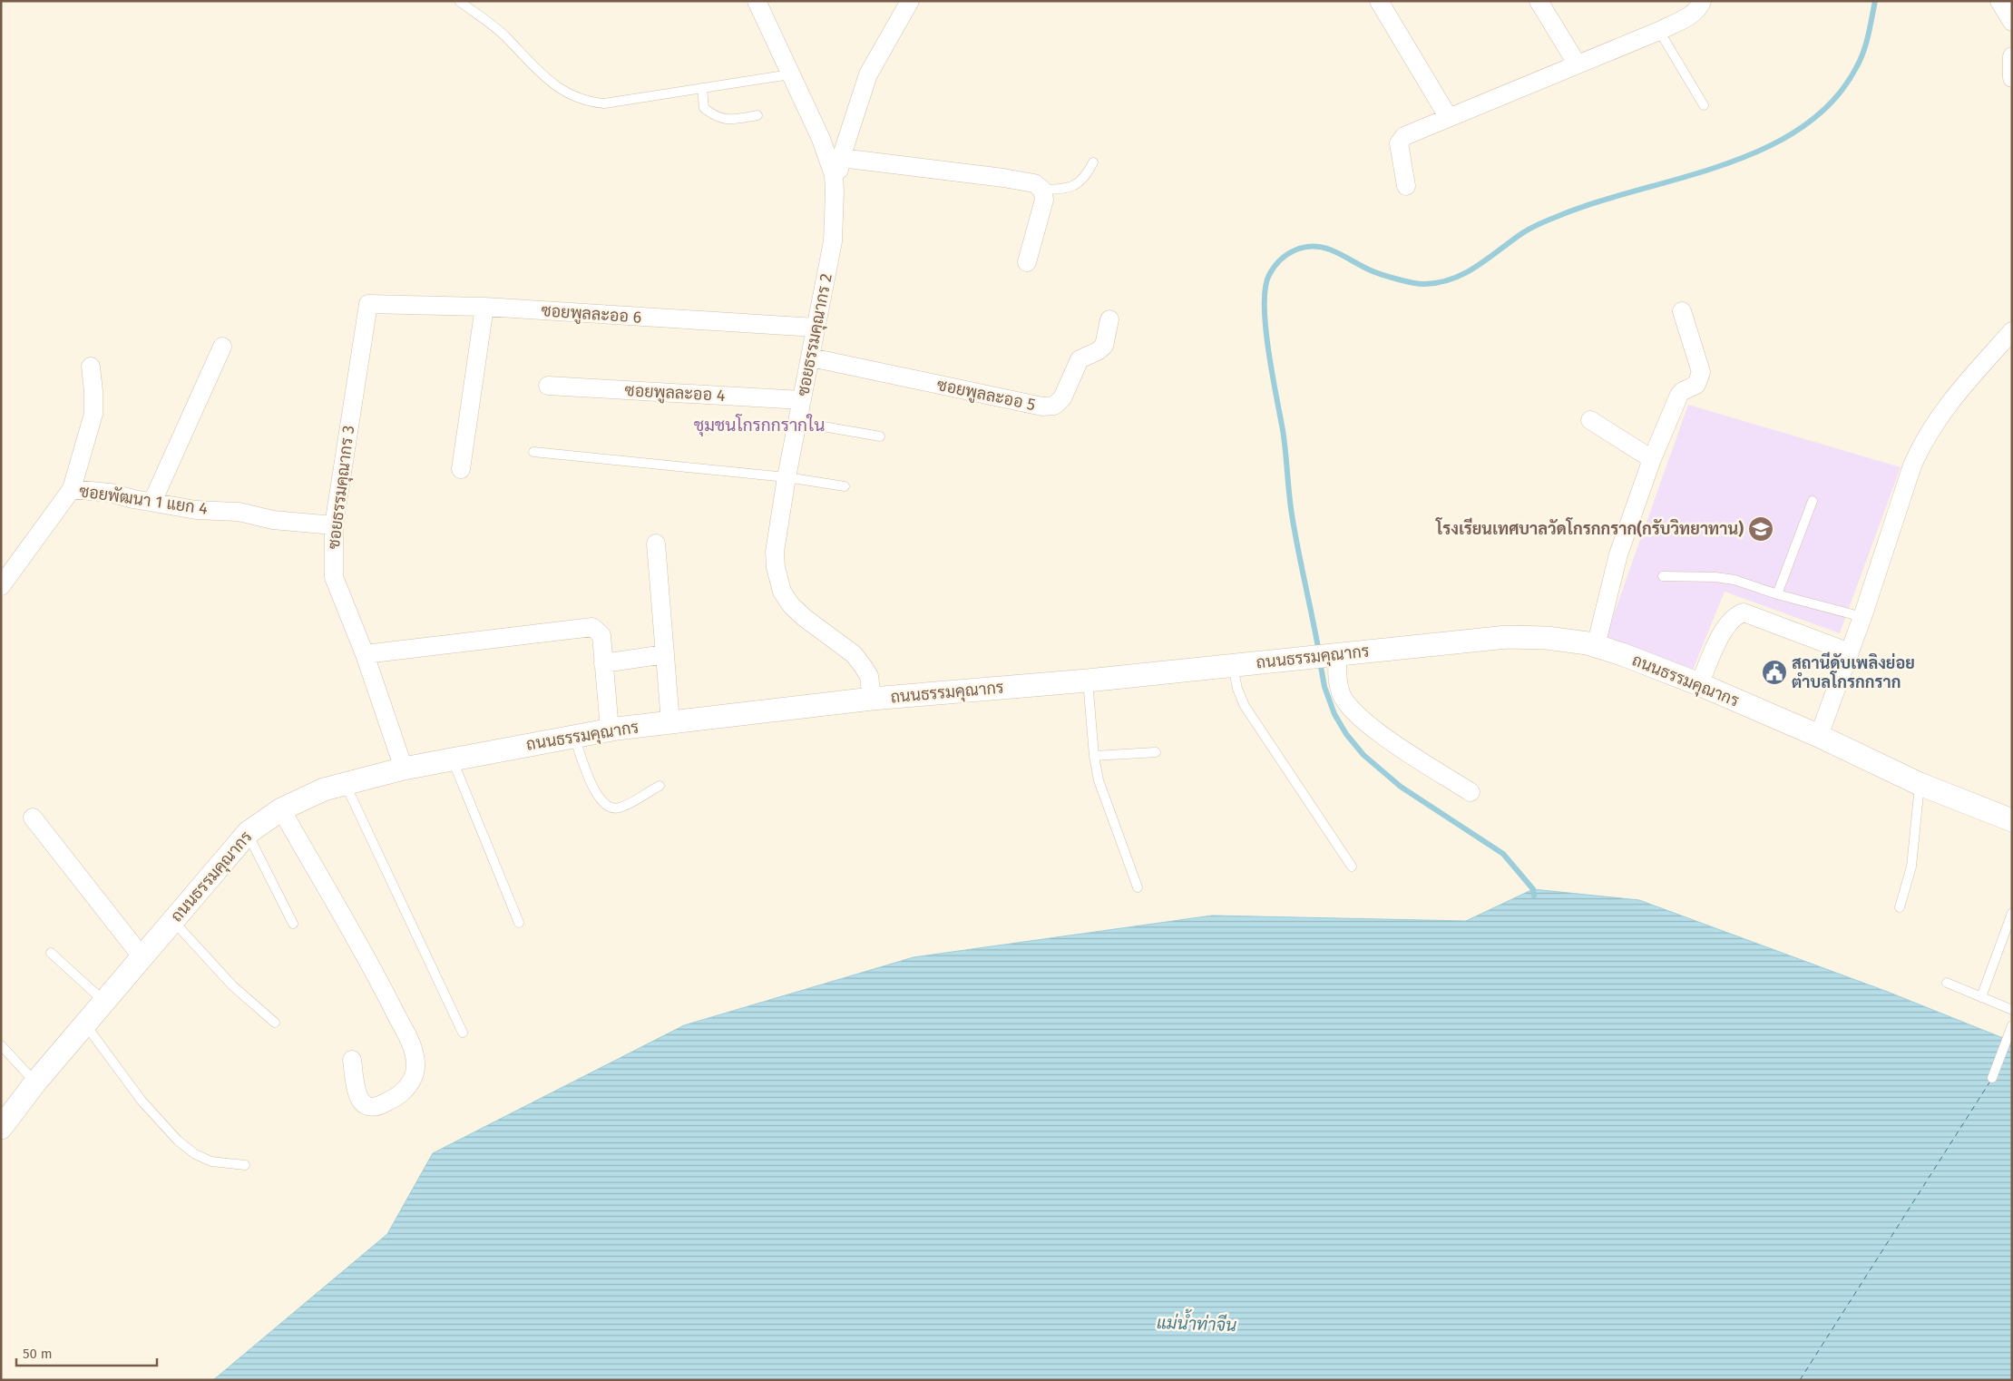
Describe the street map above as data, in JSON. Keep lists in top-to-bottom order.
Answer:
{
  "streets": {
    "street": [
      "ซอยพูลละออ 6",
      "ซอยธรรมคุณากร 2",
      "ซอยพูลละออ 4",
      "ซอยพูลละออ 5",
      "ซอยธรรมคุณากร 3",
      "ซอยพัฒนา 1 แยก 4",
      "ถนนธรรมคุณากร"
    ]
  },
  "crossings": [
    ["ซอยพูลละออ 6", "ซอยธรรมคุณากร 2"],
    ["ซอยพูลละออ 6", "ซอยธรรมคุณากร 3"],
    ["ซอยธรรมคุณากร 2", "ซอยพูลละออ 4"],
    ["ซอยธรรมคุณากร 2", "ซอยพูลละออ 5"],
    ["ซอยธรรมคุณากร 2", "ถนนธรรมคุณากร"],
    ["ซอยธรรมคุณากร 3", "ซอยพัฒนา 1 แยก 4"],
    ["ซอยธรรมคุณากร 3", "ถนนธรรมคุณากร"]
  ],
  "districts": ["ชุมชนโกรกกรากใน"],
  "water": ["แม่น้ำท่าจีน"],
  "places": {
    "school or university": ["โรงเรียนเทศบาลวัดโกรกกราก(กรับวิทยาทาน)"],
    "public building": ["สถานีดับเพลิงย่อย ตำบลโกรกกราก"]
  },
  "scale_bar": "50 m"
}
